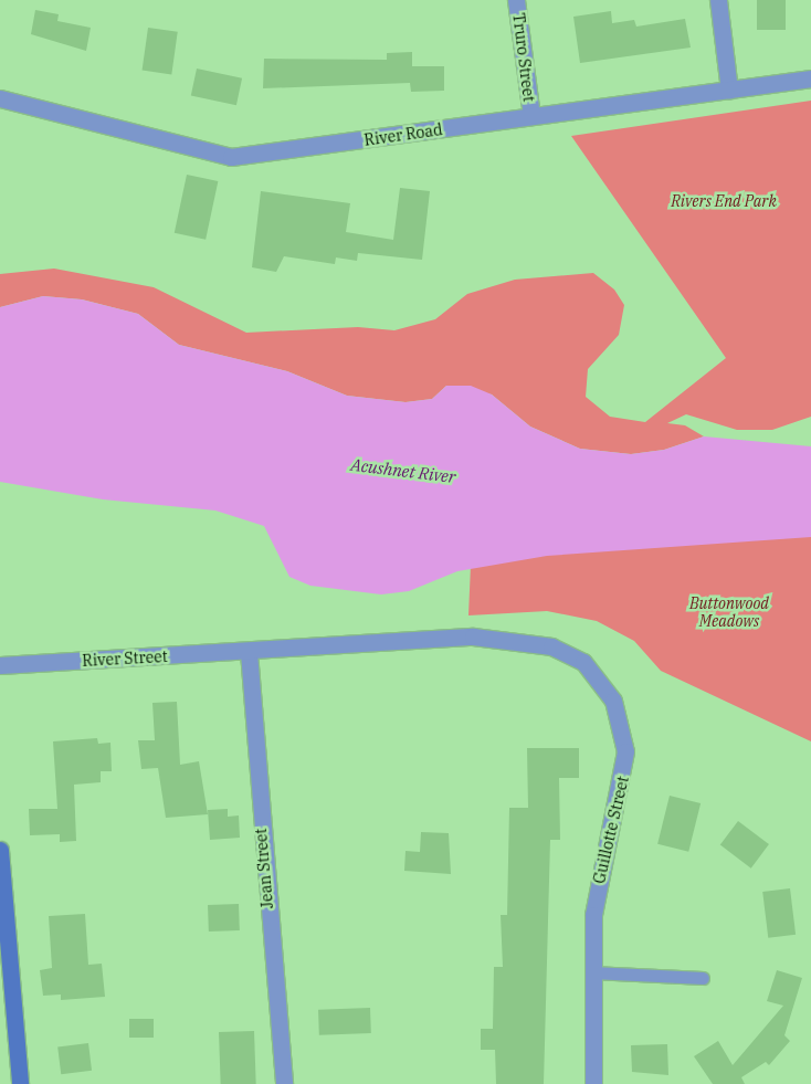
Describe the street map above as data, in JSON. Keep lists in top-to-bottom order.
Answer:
{
  "streets": {
    "street": [
      "Truro Street",
      "River Road",
      "River Street",
      "Guillotte Street",
      "Jean Street"
    ]
  },
  "crossings": [
    ["Truro Street", "River Road"],
    ["River Street", "Guillotte Street"],
    ["River Street", "Jean Street"],
    ["Guillotte Street", "Jean Street"]
  ],
  "water": ["Acushnet River"],
  "parks": ["Rivers End Park", "Buttonwood Meadows"]
}
